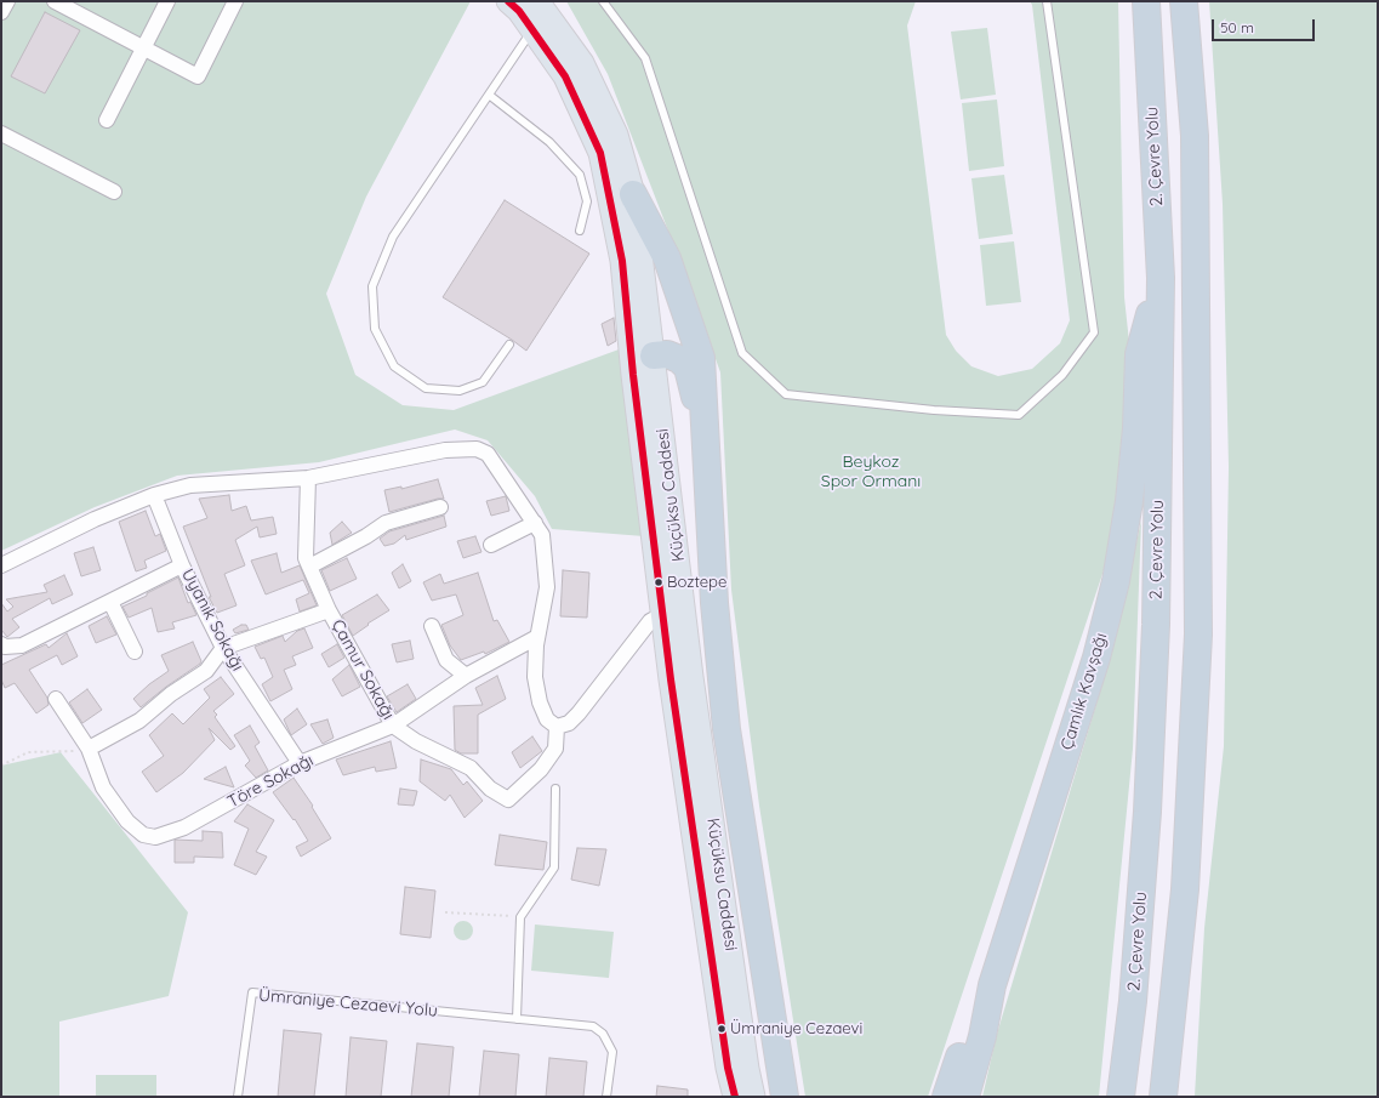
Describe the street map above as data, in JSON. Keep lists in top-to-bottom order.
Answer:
{
  "streets": {
    "highway": ["2. Çevre Yolu", "Çamlık Kavşağı"],
    "main road": ["Küçüksu Caddesi"],
    "street": ["Uyanık Sokağı", "Çamur Sokağı", "Töre Sokağı"],
    "lane": ["Ümraniye Cezaevi Yolu"]
  },
  "crossings": [
    ["2. Çevre Yolu", "Çamlık Kavşağı"],
    ["Uyanık Sokağı", "Töre Sokağı"],
    ["Çamur Sokağı", "Töre Sokağı"]
  ],
  "parks": ["Beykoz Spor Ormanı"],
  "places": ["Boztepe", "Ümraniye Cezaevi"],
  "scale_bar": "50 m"
}
